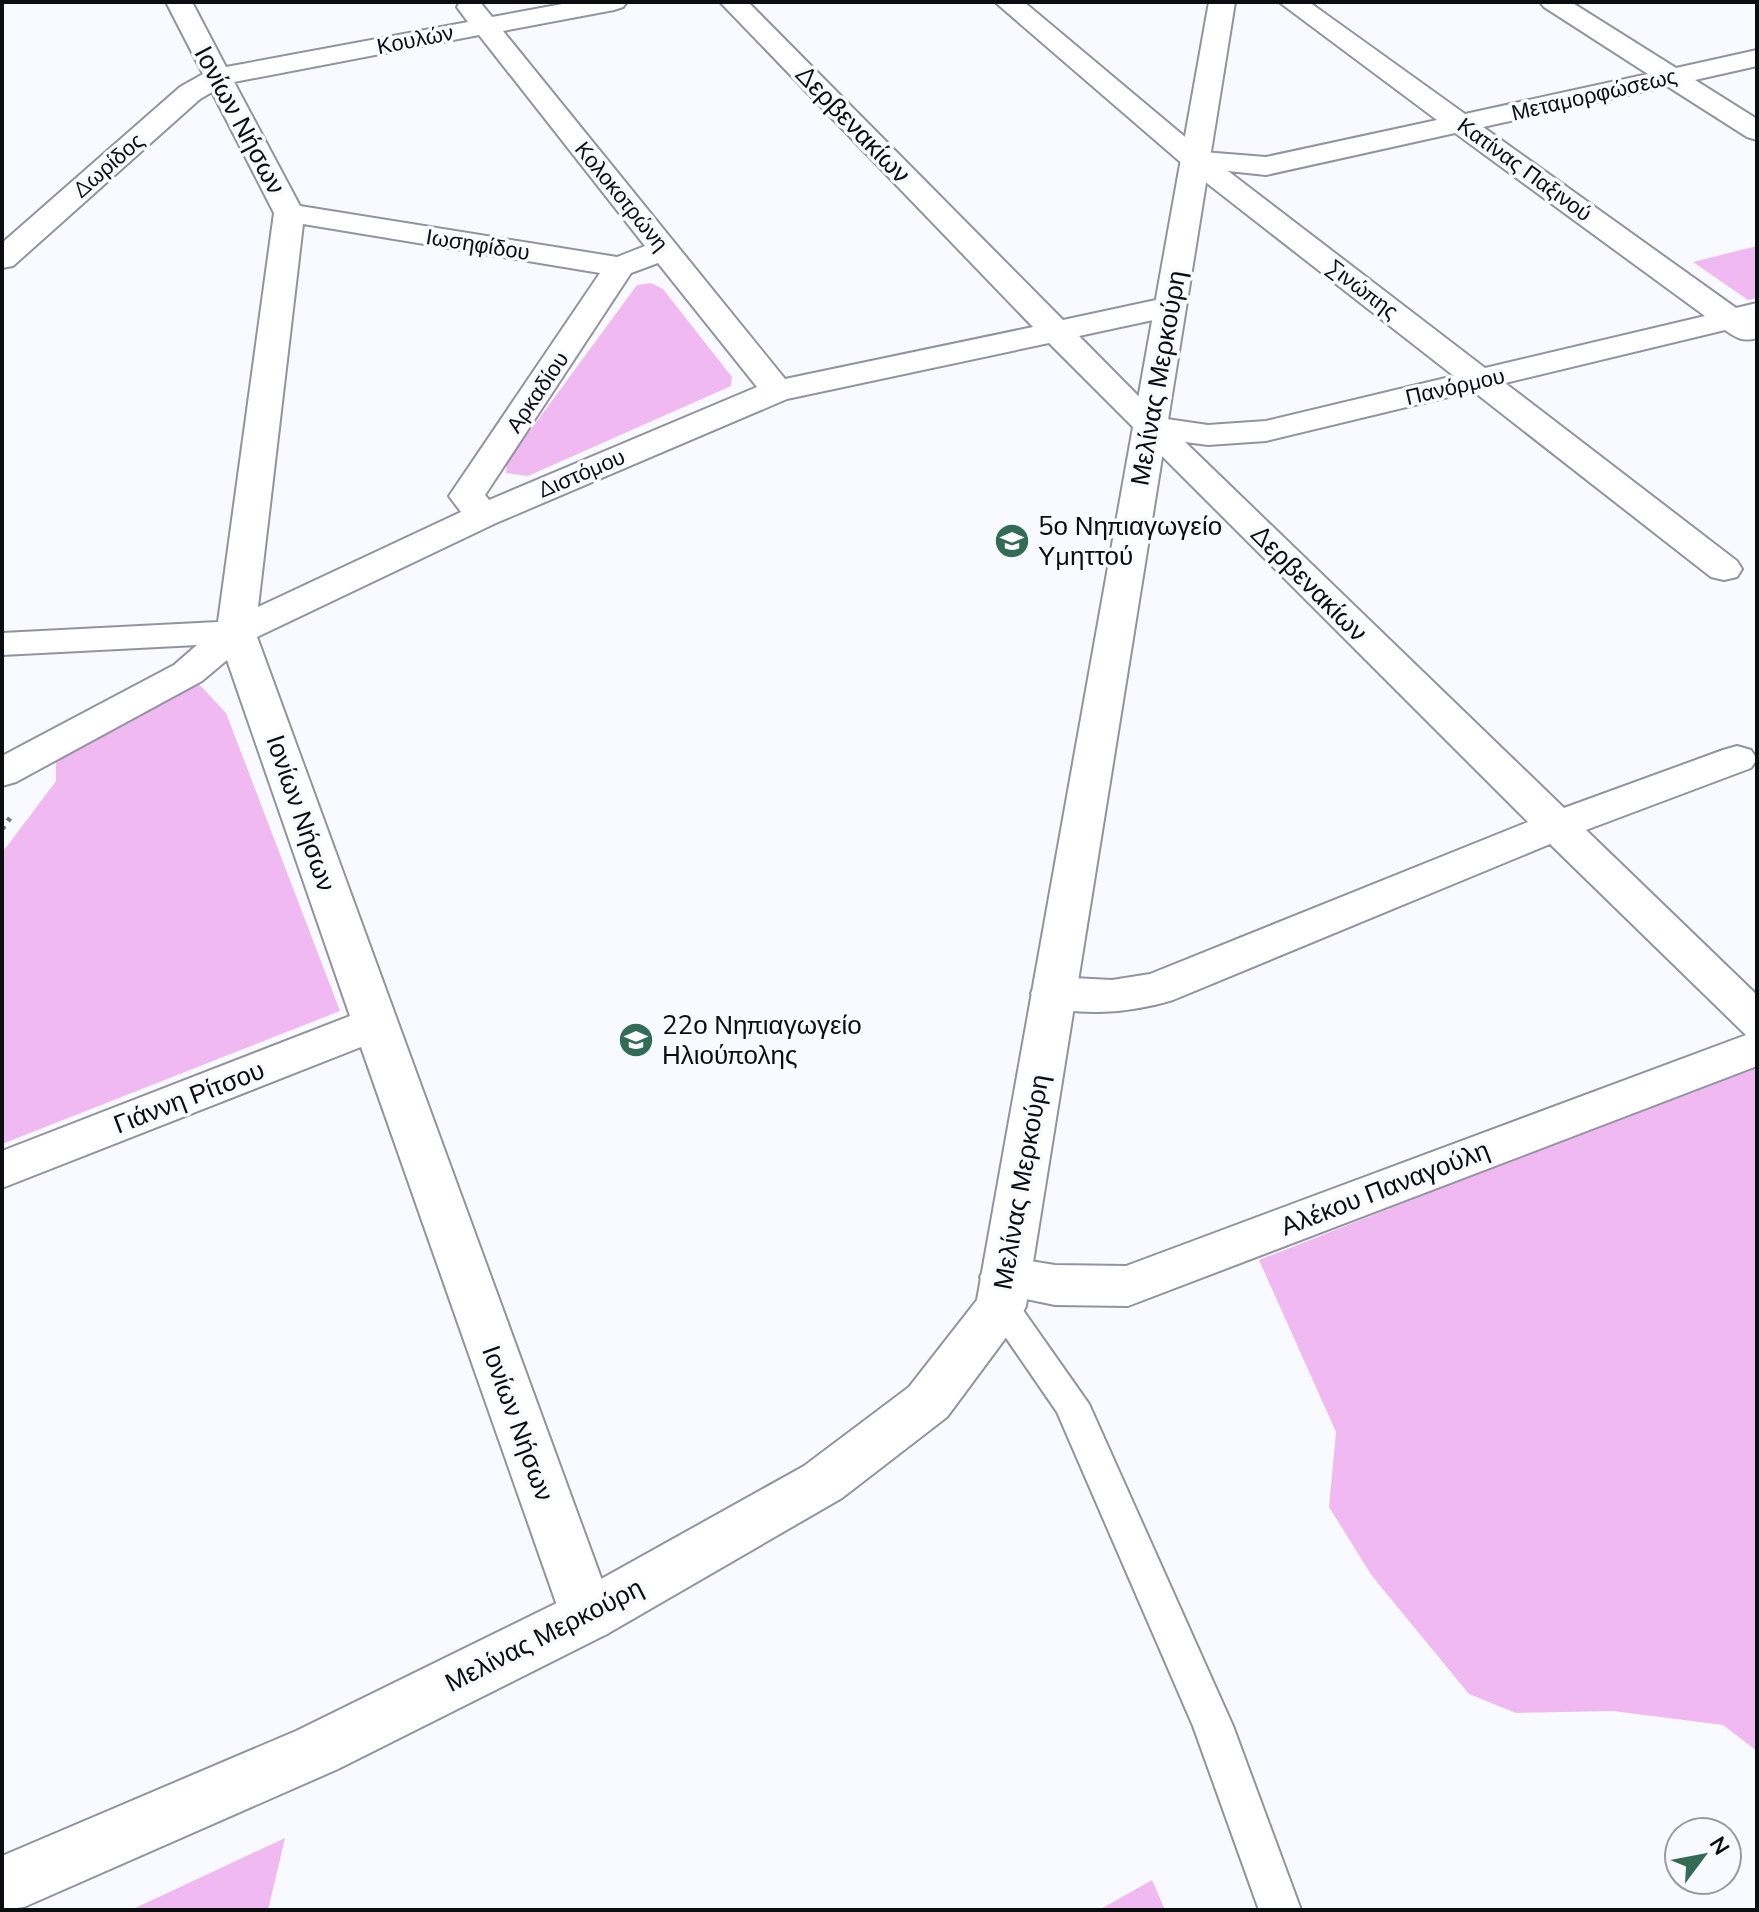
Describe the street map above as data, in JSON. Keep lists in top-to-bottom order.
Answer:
{
  "streets": {
    "street": [
      "Κουλών",
      "Μεταμορφώσεως",
      "Ιονίων Νήσων",
      "Δερβενακίων",
      "Δωρίδος",
      "Κατίνας Παξινού",
      "Κολοκοτρώνη",
      "Ιωσηφίδου",
      "Σινώπης",
      "Μελίνας Μερκούρη",
      "Πανόρμου",
      "Αρκαδίου",
      "Διστόμου",
      "Γιάννη Ρίτσου",
      "Αλέκου Παναγούλη"
    ]
  },
  "crossings": [
    ["Κουλών", "Ιονίων Νήσων"],
    ["Κουλών", "Δωρίδος"],
    ["Κουλών", "Κολοκοτρώνη"],
    ["Μεταμορφώσεως", "Κατίνας Παξινού"],
    ["Μεταμορφώσεως", "Σινώπης"],
    ["Μεταμορφώσεως", "Μελίνας Μερκούρη"],
    ["Ιονίων Νήσων", "Δωρίδος"],
    ["Ιονίων Νήσων", "Ιωσηφίδου"],
    ["Ιονίων Νήσων", "Μελίνας Μερκούρη"],
    ["Ιονίων Νήσων", "Διστόμου"],
    ["Ιονίων Νήσων", "Γιάννη Ρίτσου"],
    ["Δερβενακίων", "Μελίνας Μερκούρη"],
    ["Δερβενακίων", "Πανόρμου"],
    ["Δερβενακίων", "Διστόμου"],
    ["Κατίνας Παξινού", "Πανόρμου"],
    ["Κολοκοτρώνη", "Διστόμου"],
    ["Ιωσηφίδου", "Αρκαδίου"],
    ["Σινώπης", "Μελίνας Μερκούρη"],
    ["Σινώπης", "Πανόρμου"],
    ["Μελίνας Μερκούρη", "Πανόρμου"],
    ["Μελίνας Μερκούρη", "Διστόμου"],
    ["Μελίνας Μερκούρη", "Αλέκου Παναγούλη"],
    ["Αρκαδίου", "Διστόμου"]
  ],
  "places": {
    "school or university": ["5ο Νηπιαγωγείο Υμηττού", "22ο Νηπιαγωγείο Ηλιούπολης"]
  },
  "north": "top right"
}
